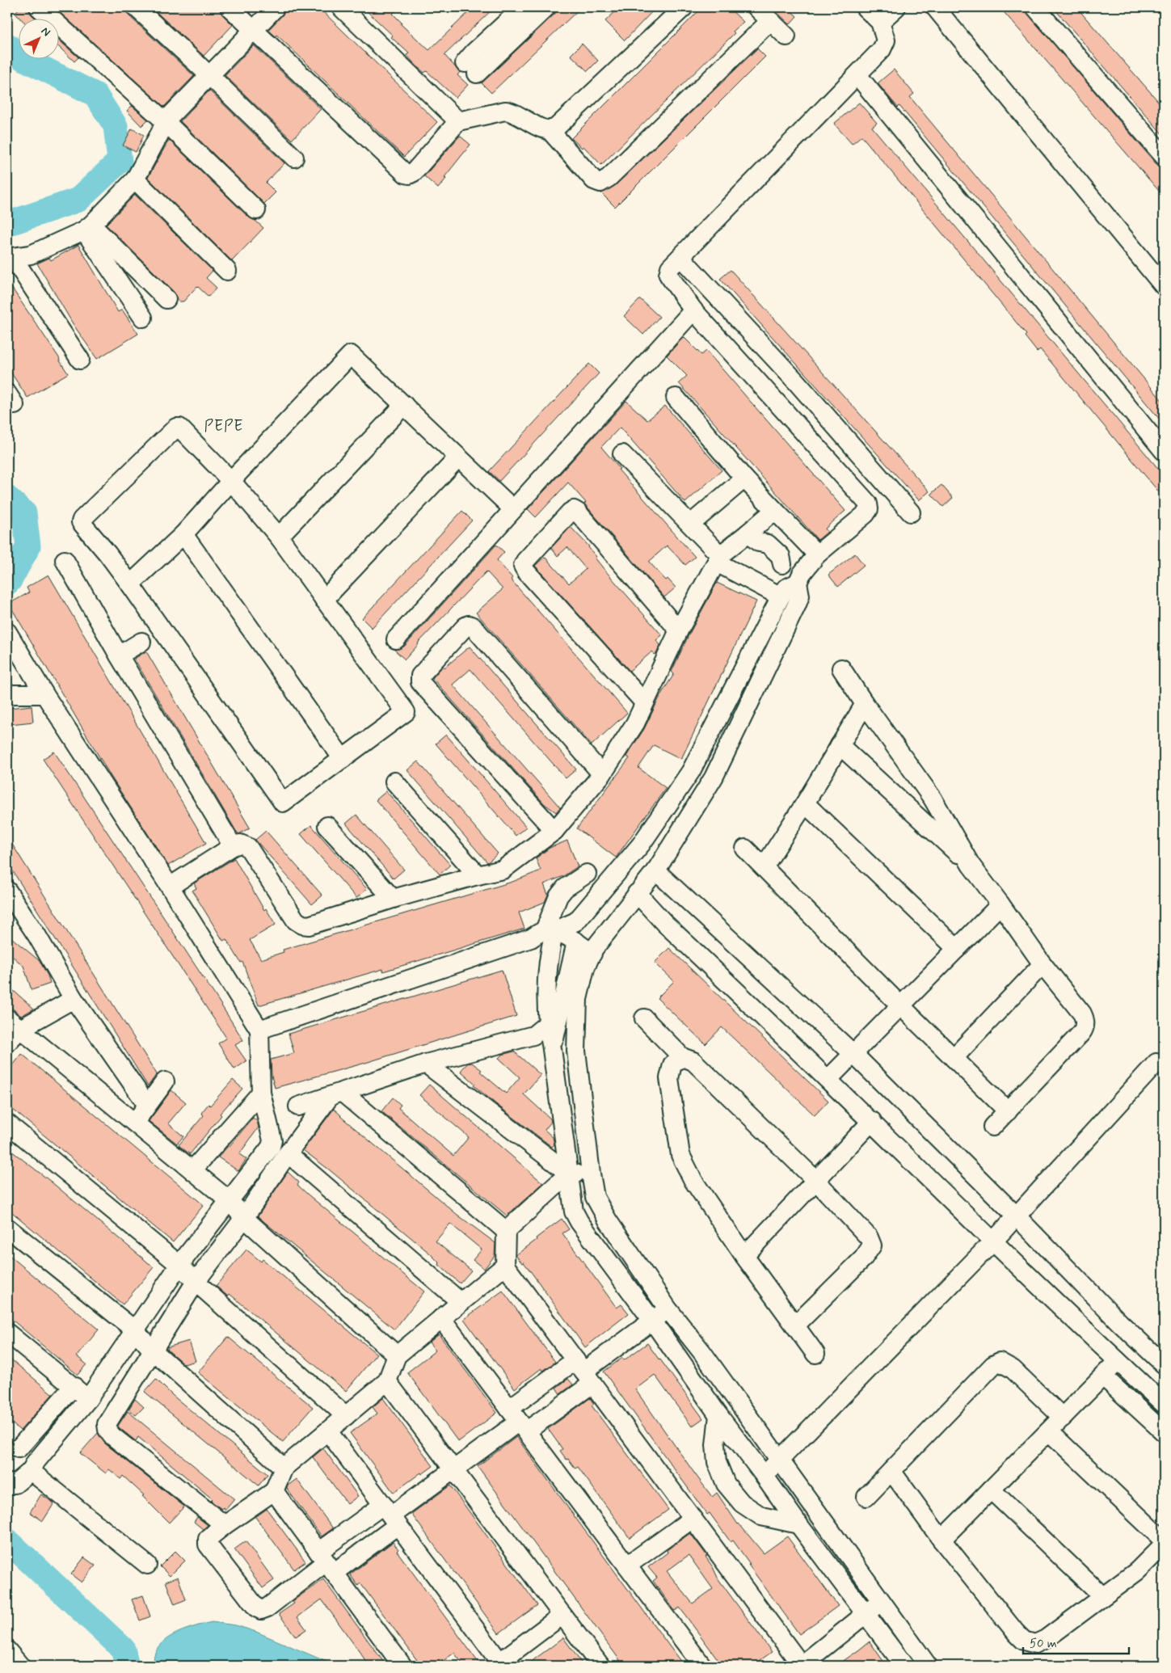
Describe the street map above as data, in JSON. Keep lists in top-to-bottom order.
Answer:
{
  "districts": ["PEPE"],
  "scale_bar": "50 m",
  "north": "top right"
}
